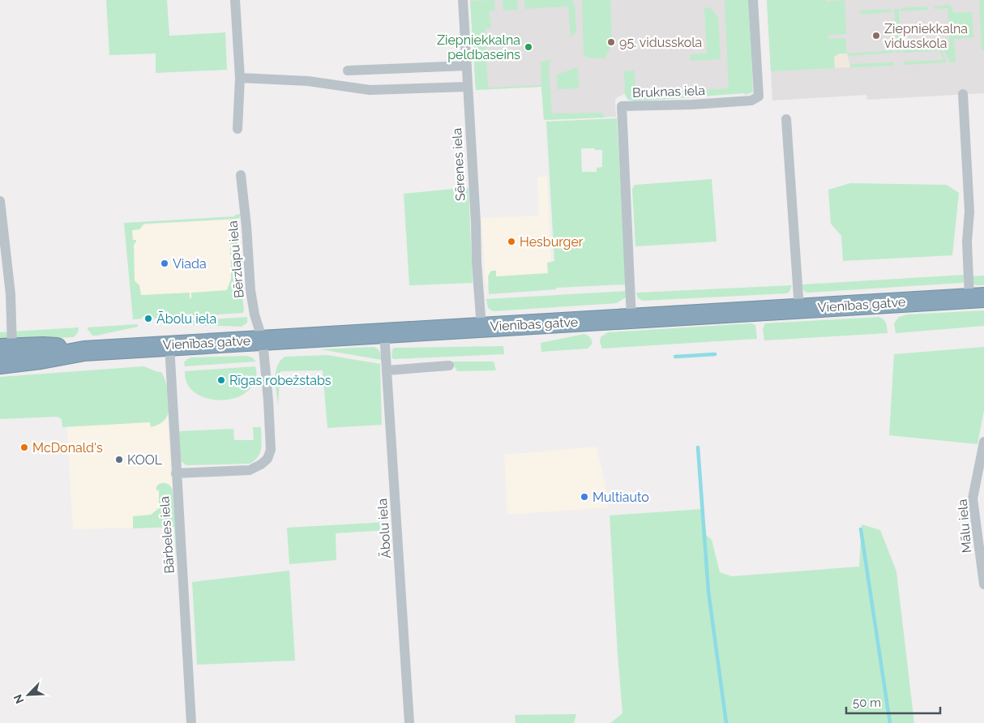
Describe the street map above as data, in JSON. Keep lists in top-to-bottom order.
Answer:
{
  "streets": {
    "highway": ["Vienības gatve"],
    "street": [
      "Bruknas iela",
      "Sērenes iela",
      "Bērzlapu iela",
      "Mālu iela",
      "Ābolu iela",
      "Bārbeles iela"
    ]
  },
  "crossings": [
    ["Bruknas iela", "Vienības gatve"],
    ["Sērenes iela", "Vienības gatve"],
    ["Bērzlapu iela", "Vienības gatve"],
    ["Bērzlapu iela", "Bārbeles iela"],
    ["Vienības gatve", "Ābolu iela"],
    ["Vienības gatve", "Bārbeles iela"]
  ],
  "places": [
    "Ziepniekkalna vidusskola",
    "95. vidusskola",
    "Ziepniekkalna peldbaseins",
    "Hesburger",
    "Viada",
    "Ābolu iela",
    "Rīgas robežstabs",
    "McDonald's",
    "KOOL",
    "Multiauto"
  ],
  "scale_bar": "50 m",
  "north": "bottom left"
}
